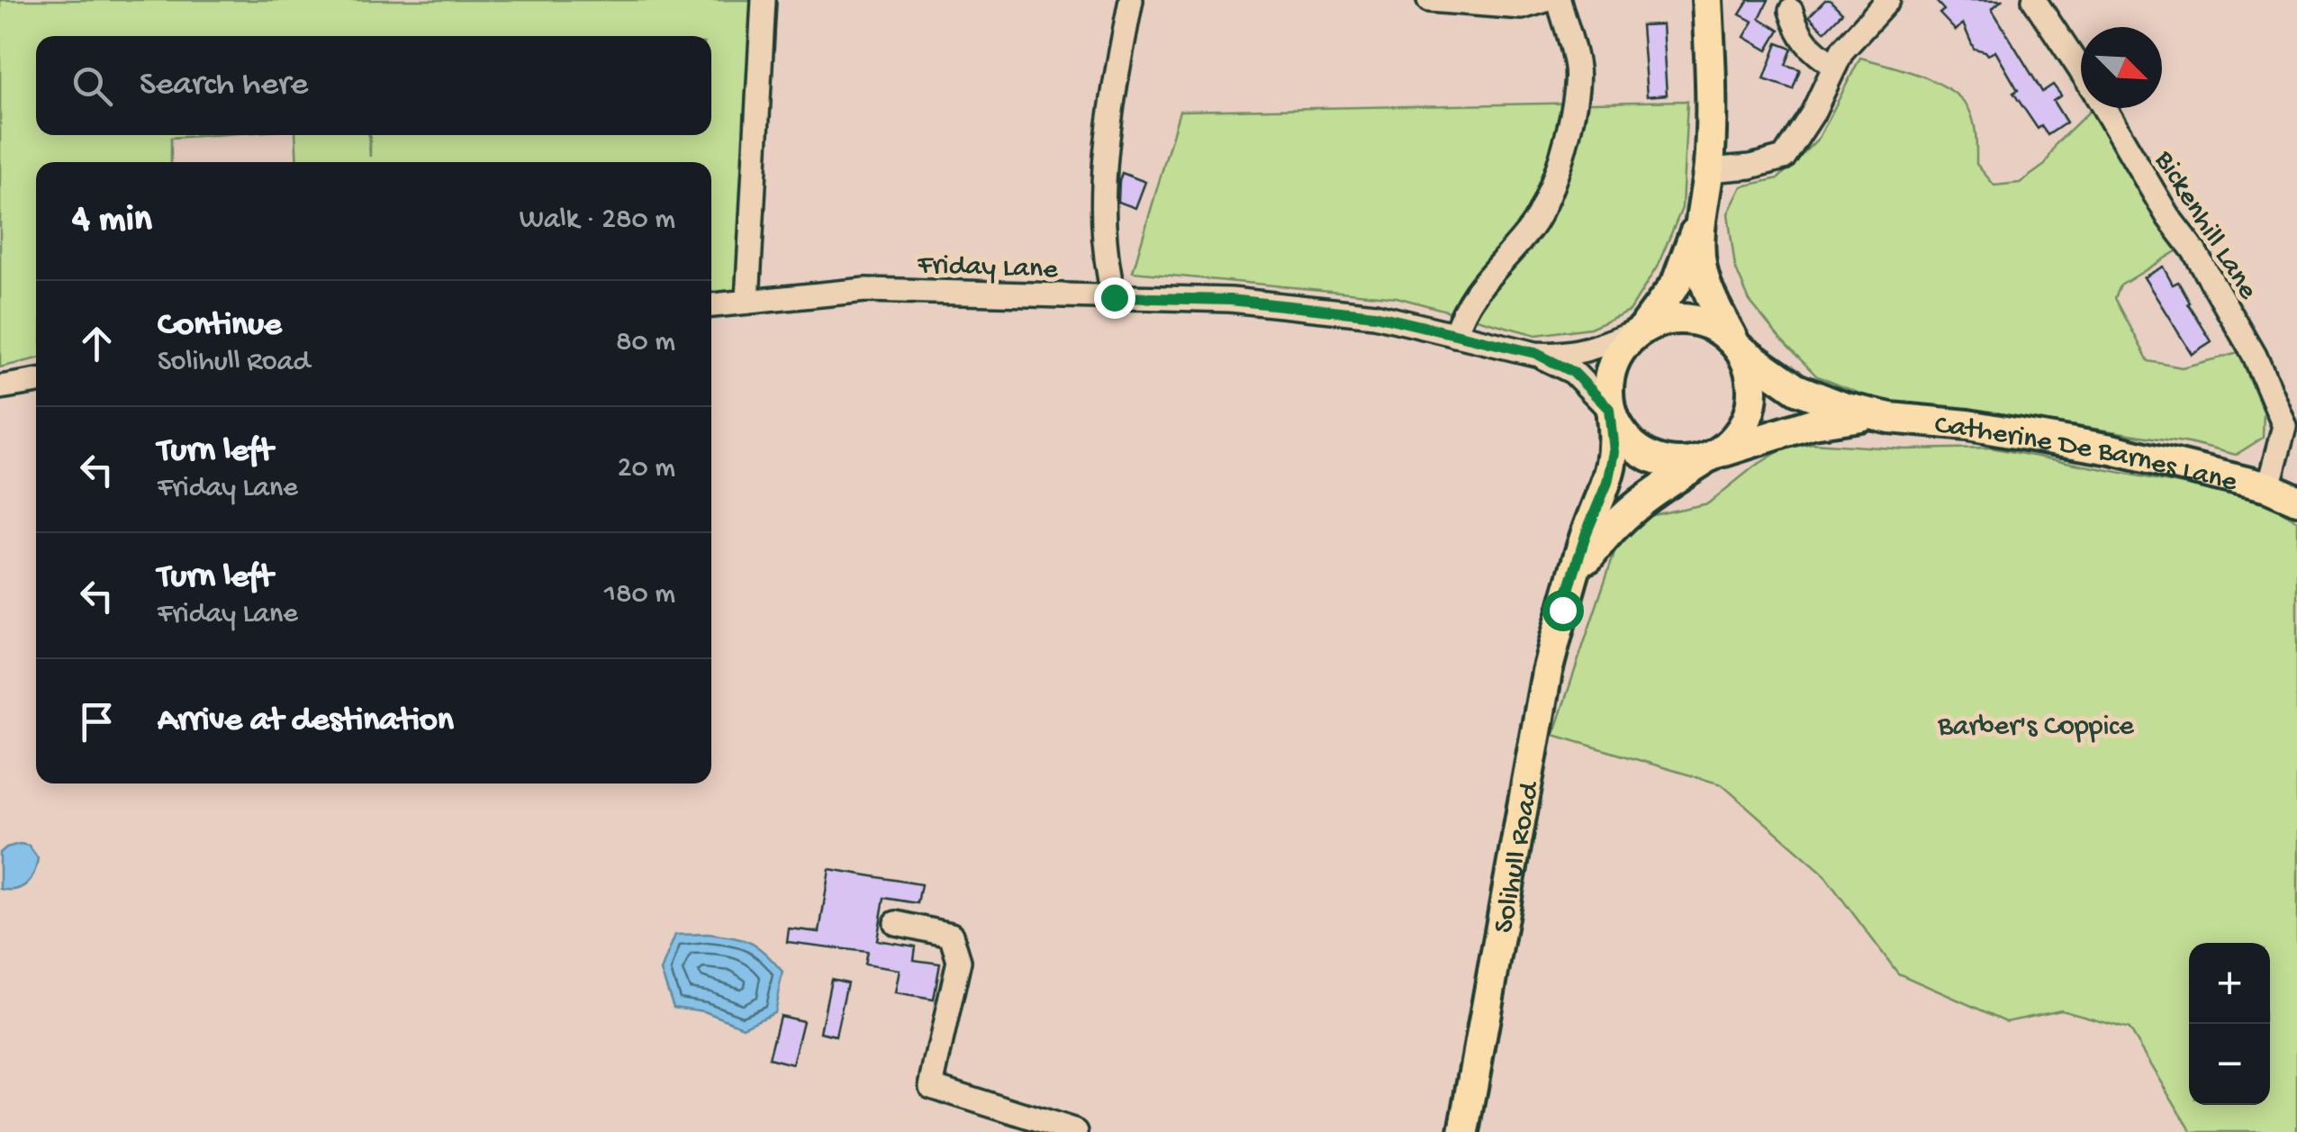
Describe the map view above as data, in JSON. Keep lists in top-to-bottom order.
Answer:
{
  "streets": {
    "main road": ["Catherine De Barnes Lane", "Solihull Road"],
    "street": ["Bickenhill Lane", "Friday Lane"]
  },
  "crossings": [
    ["Bickenhill Lane", "Catherine De Barnes Lane"],
    ["Friday Lane", "Catherine De Barnes Lane"],
    ["Friday Lane", "Solihull Road"],
    ["Catherine De Barnes Lane", "Solihull Road"]
  ],
  "parks": ["Barber's Coppice"],
  "north": "bottom right",
  "page": {
    "search": "Search here",
    "heading": ["4 min", "Walk · 280 m"],
    "list": [
      ["Continue", "Solihull Road", "80 m"],
      ["Turn left", "Friday Lane", "20 m"],
      ["Turn left", "Friday Lane", "180 m"],
      "Arrive at destination"
    ],
    "map_buttons": ["+", "−"]
  }
}
